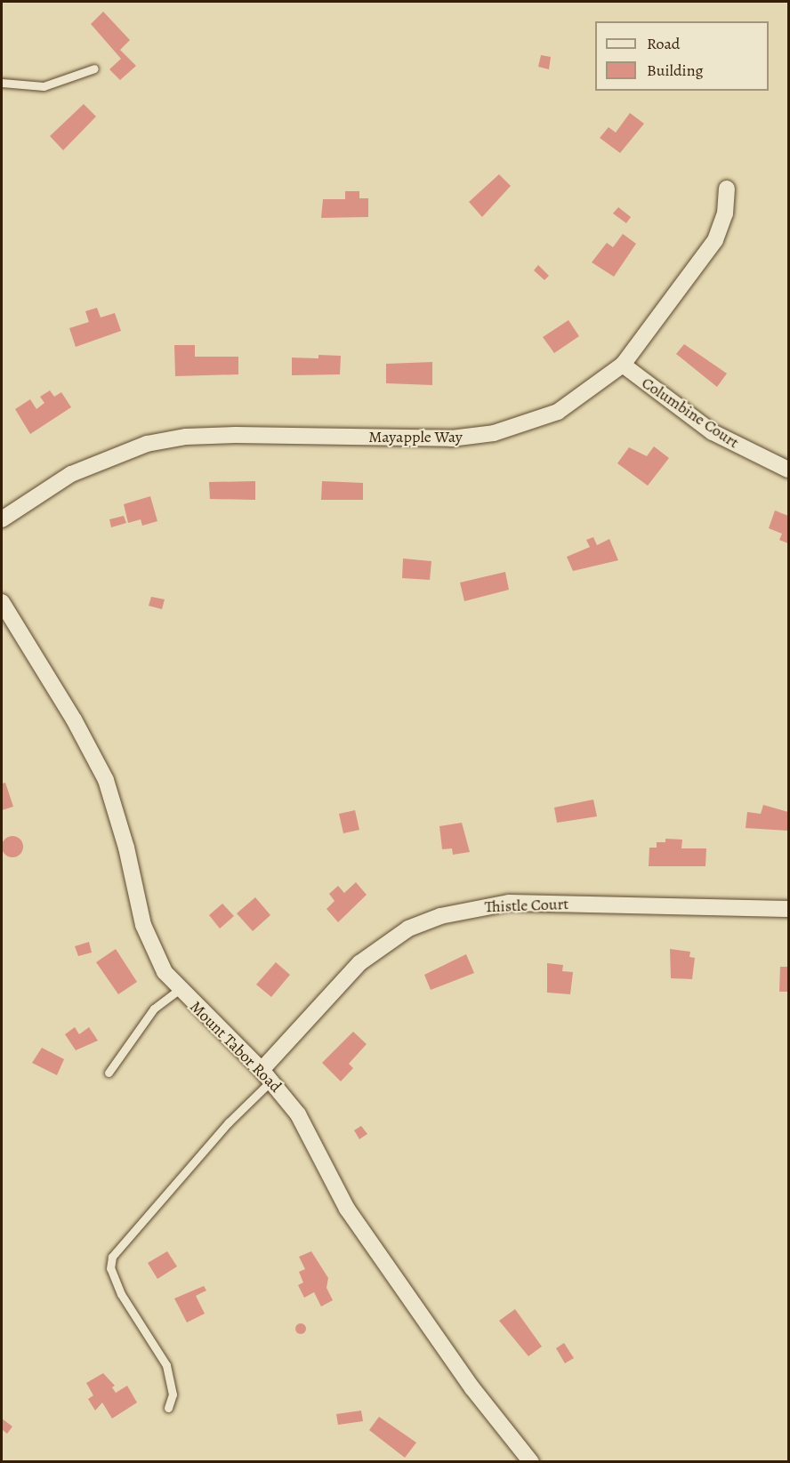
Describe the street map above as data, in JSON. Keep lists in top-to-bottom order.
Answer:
{
  "streets": {
    "street": [
      "Columbine Court",
      "Mayapple Way",
      "Thistle Court",
      "Mount Tabor Road"
    ]
  },
  "crossings": [
    ["Columbine Court", "Mayapple Way"],
    ["Thistle Court", "Mount Tabor Road"]
  ],
  "legend": ["Road", "Building"]
}
